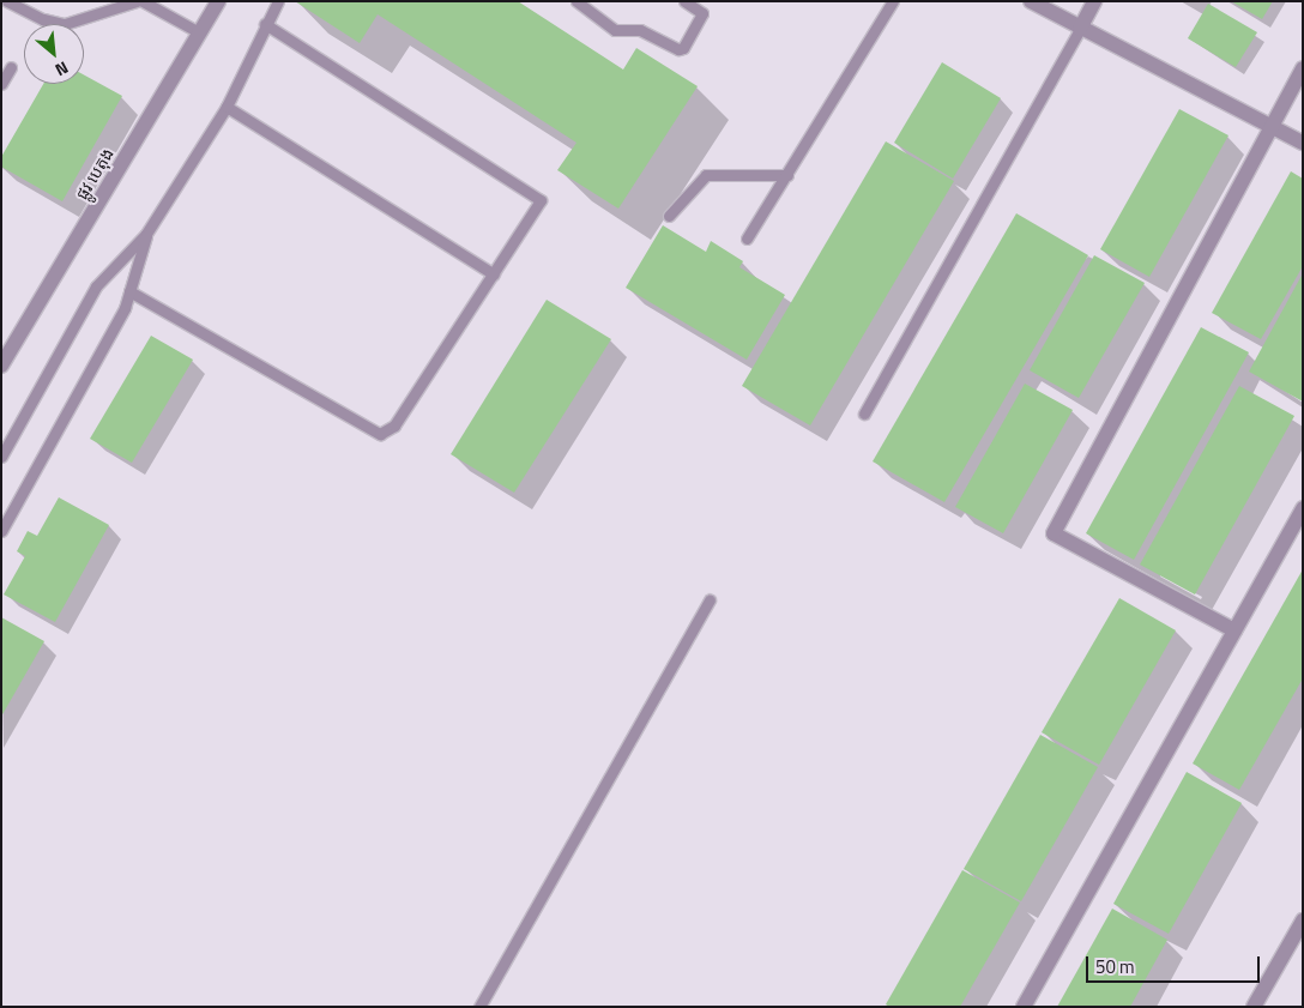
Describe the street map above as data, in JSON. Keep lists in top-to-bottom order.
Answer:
{
  "streets": {
    "street": ["ផ្លូវ បេតុង"]
  },
  "scale_bar": "50 m",
  "north": "bottom right"
}
